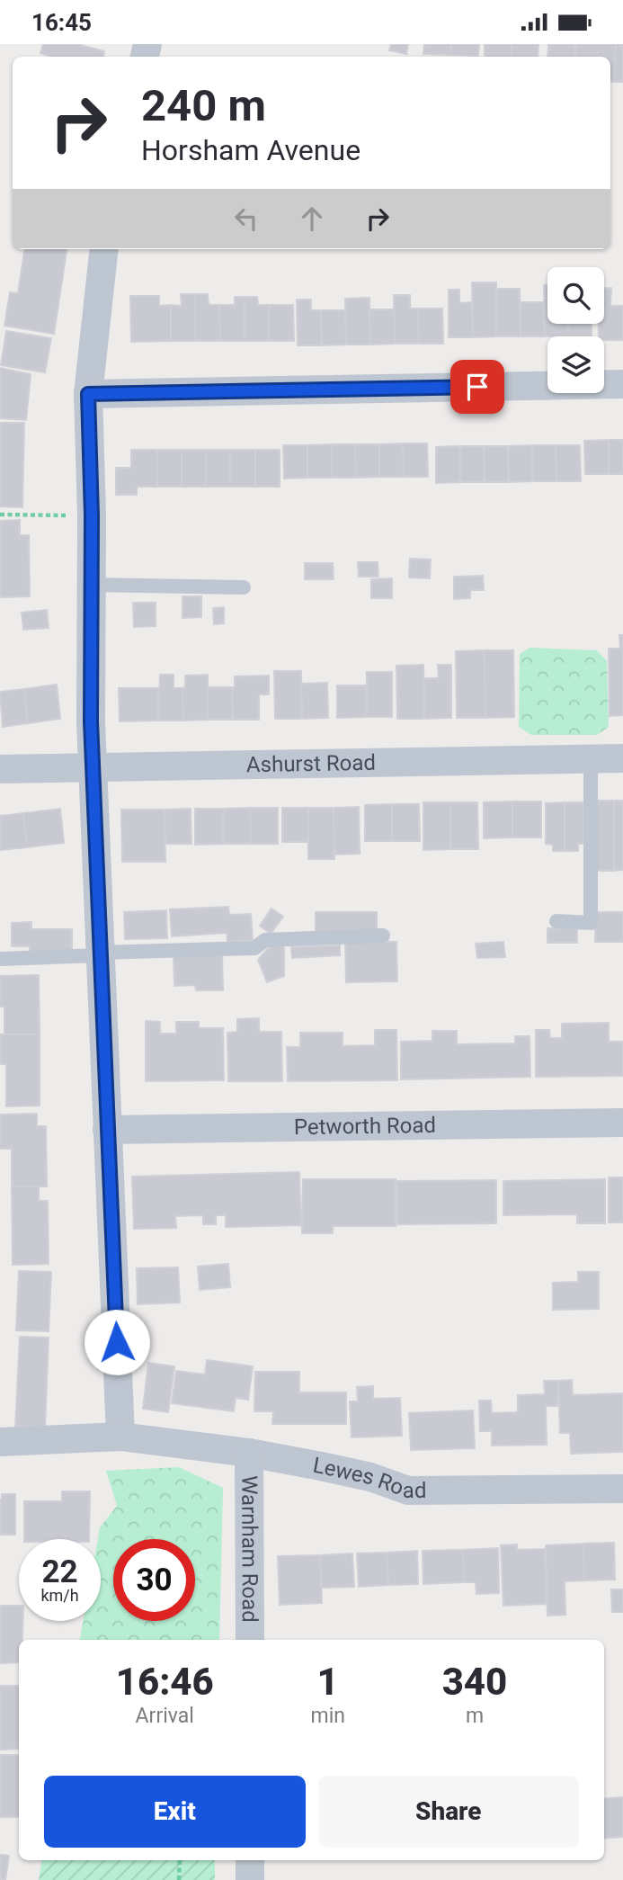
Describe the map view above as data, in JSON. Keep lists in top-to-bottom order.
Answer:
{
  "streets": {
    "street": [
      "Ashurst Road",
      "Petworth Road",
      "Lewes Road",
      "Warnham Road"
    ]
  },
  "crossings": [
    ["Lewes Road", "Warnham Road"]
  ],
  "page": {
    "status": "16:45",
    "turn": ["240 m", "Horsham Avenue"],
    "speed": "22 km/h",
    "limit": "30",
    "eta": [
      "16:46",
      "Arrival",
      "1",
      "min",
      "340",
      "m"
    ],
    "buttons": ["Exit", "Share"]
  }
}
